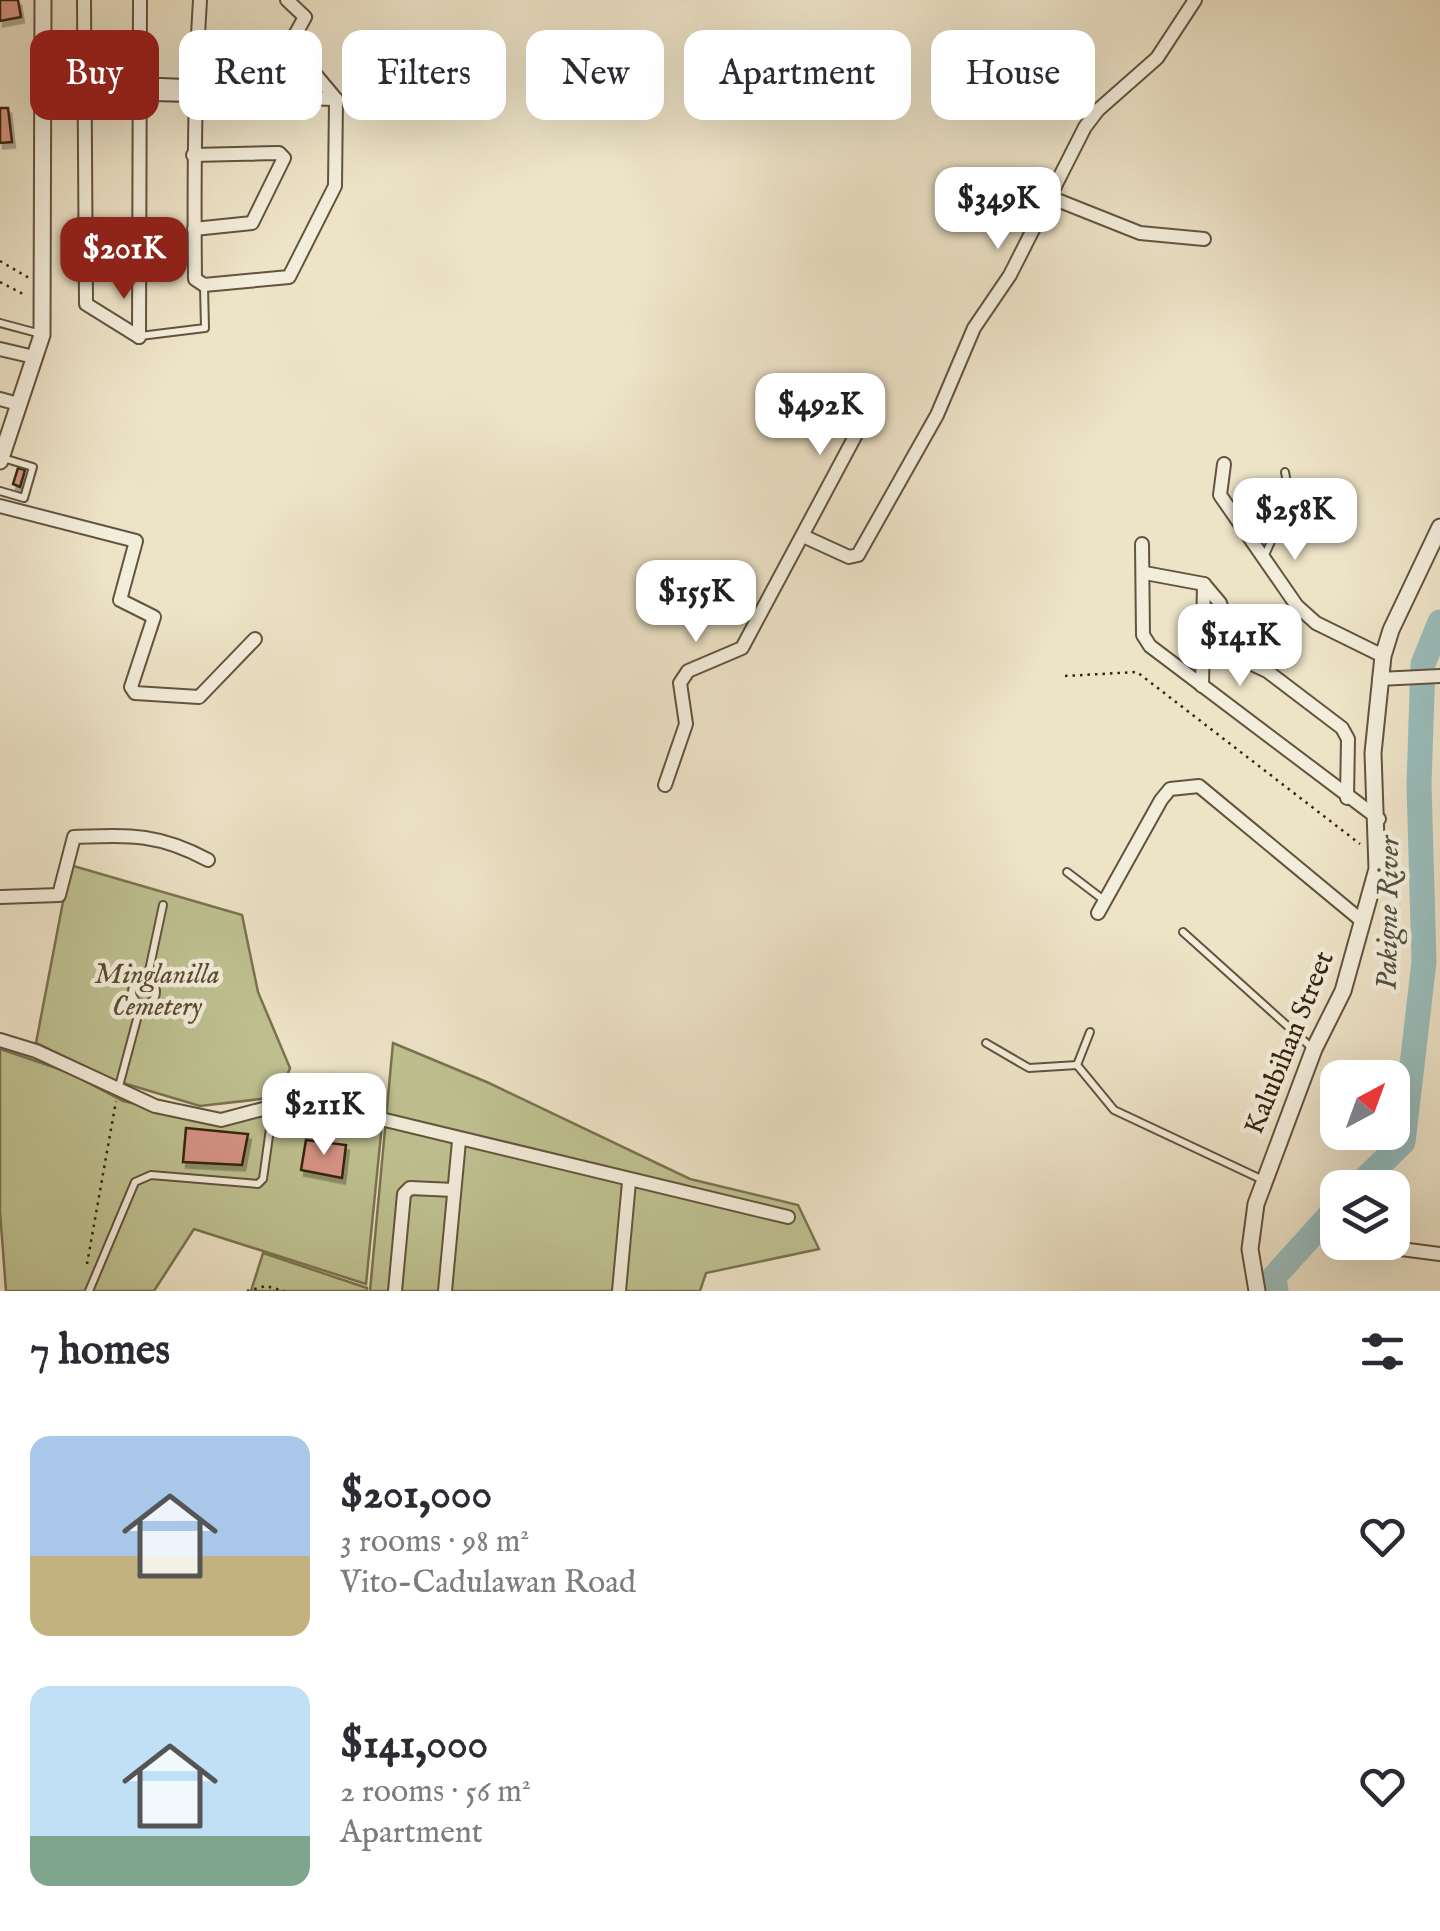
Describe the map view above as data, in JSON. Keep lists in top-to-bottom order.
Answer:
{
  "streets": {
    "street": ["Kalubihan Street"]
  },
  "water": ["Pakigne River"],
  "parks": ["Minglanilla Cemetery"],
  "north": "top right",
  "page": {
    "chip": [
      "Buy",
      "Rent",
      "Filters",
      "New",
      "Apartment",
      "House"
    ],
    "price": [
      "$349K",
      "$201K",
      "$492K",
      "$258K",
      "$155K",
      "$141K",
      "$211K"
    ],
    "heading": "7 homes",
    "list": [
      {
        "name": "$201,000",
        "note": "3 rooms · 98 m² · Vito-Cadulawan Road"
      },
      {
        "name": "$141,000",
        "note": "2 rooms · 56 m² · Apartment"
      }
    ]
  }
}
